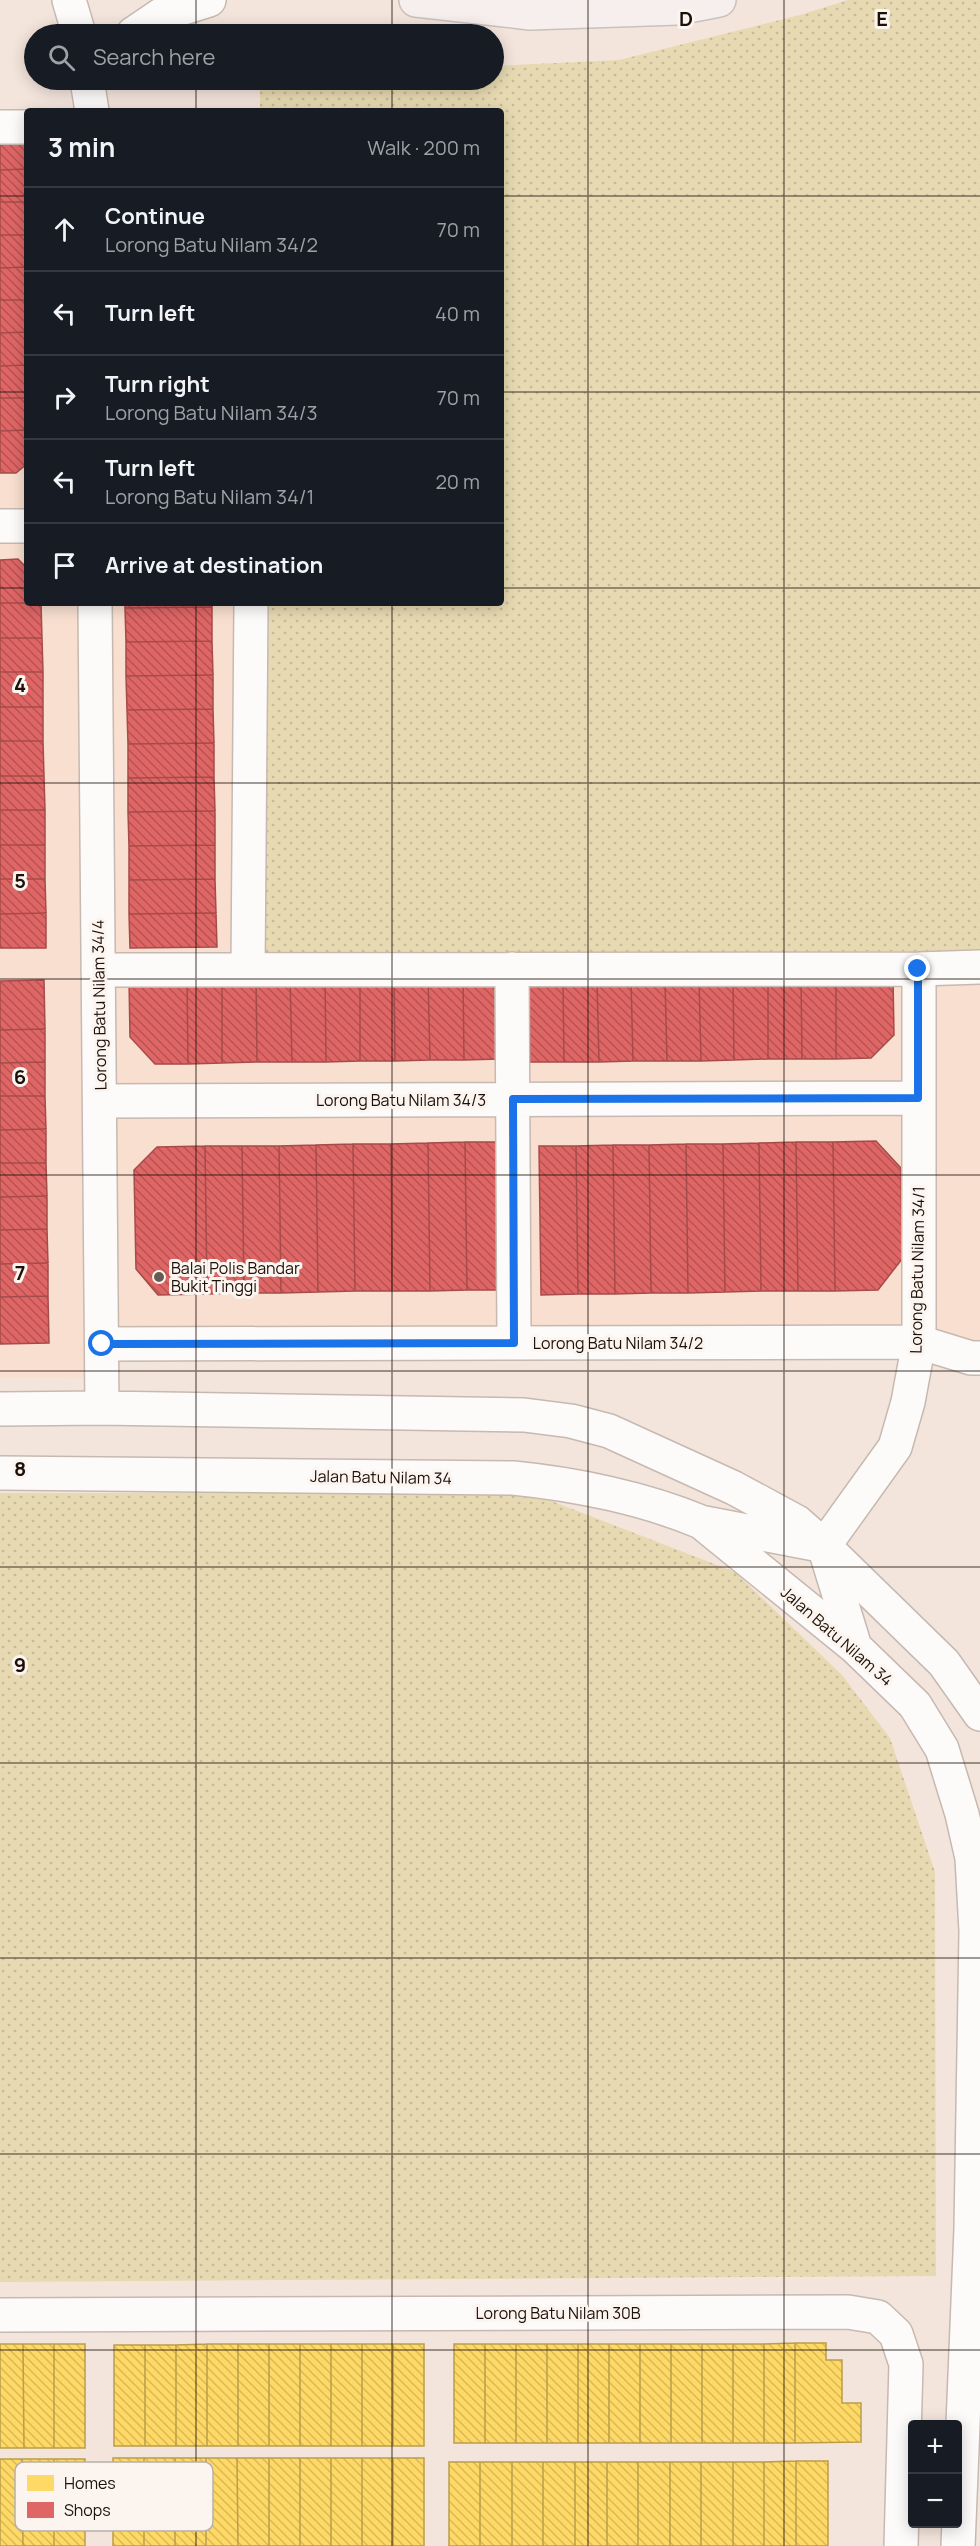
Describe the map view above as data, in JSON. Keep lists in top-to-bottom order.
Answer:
{
  "streets": {
    "street": [
      "Lorong Batu Nilam 34/4",
      "Lorong Batu Nilam 34/3",
      "Lorong Batu Nilam 34/1",
      "Lorong Batu Nilam 34/2",
      "Jalan Batu Nilam 34",
      "Lorong Batu Nilam 30B"
    ]
  },
  "crossings": [
    ["Lorong Batu Nilam 34/4", "Lorong Batu Nilam 34/3"],
    ["Lorong Batu Nilam 34/4", "Lorong Batu Nilam 34/2"],
    ["Lorong Batu Nilam 34/3", "Lorong Batu Nilam 34/1"],
    ["Lorong Batu Nilam 34/1", "Lorong Batu Nilam 34/2"]
  ],
  "places": ["Balai Polis Bandar Bukit Tinggi"],
  "legend": ["Homes", "Shops"],
  "page": {
    "search": "Search here",
    "heading": ["3 min", "Walk · 200 m"],
    "list": [
      ["Continue", "Lorong Batu Nilam 34/2", "70 m"],
      ["Turn left", "40 m"],
      ["Turn right", "Lorong Batu Nilam 34/3", "70 m"],
      ["Turn left", "Lorong Batu Nilam 34/1", "20 m"],
      "Arrive at destination"
    ],
    "map_buttons": ["+", "−"]
  },
  "grid": {
    "columns": ["D", "E"],
    "rows": [
      "4",
      "5",
      "6",
      "7",
      "8",
      "9"
    ]
  }
}
